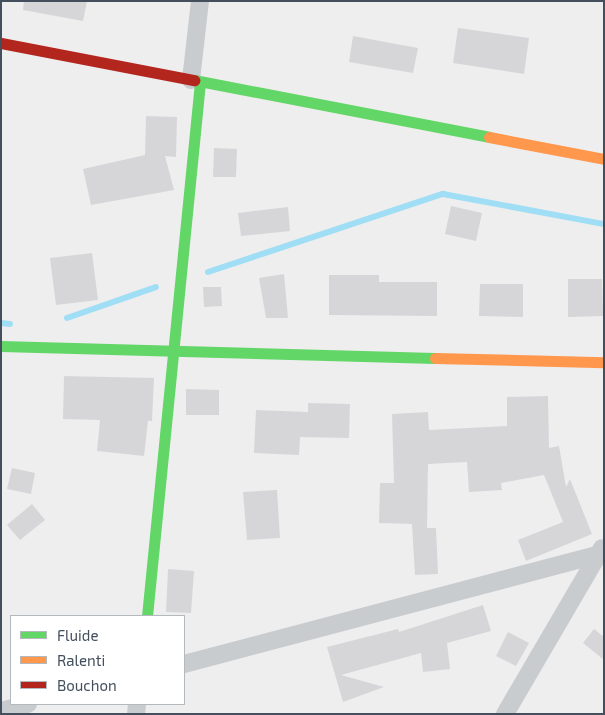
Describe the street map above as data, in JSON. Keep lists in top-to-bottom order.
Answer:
{
  "legend": ["Fluide", "Ralenti", "Bouchon"]
}
